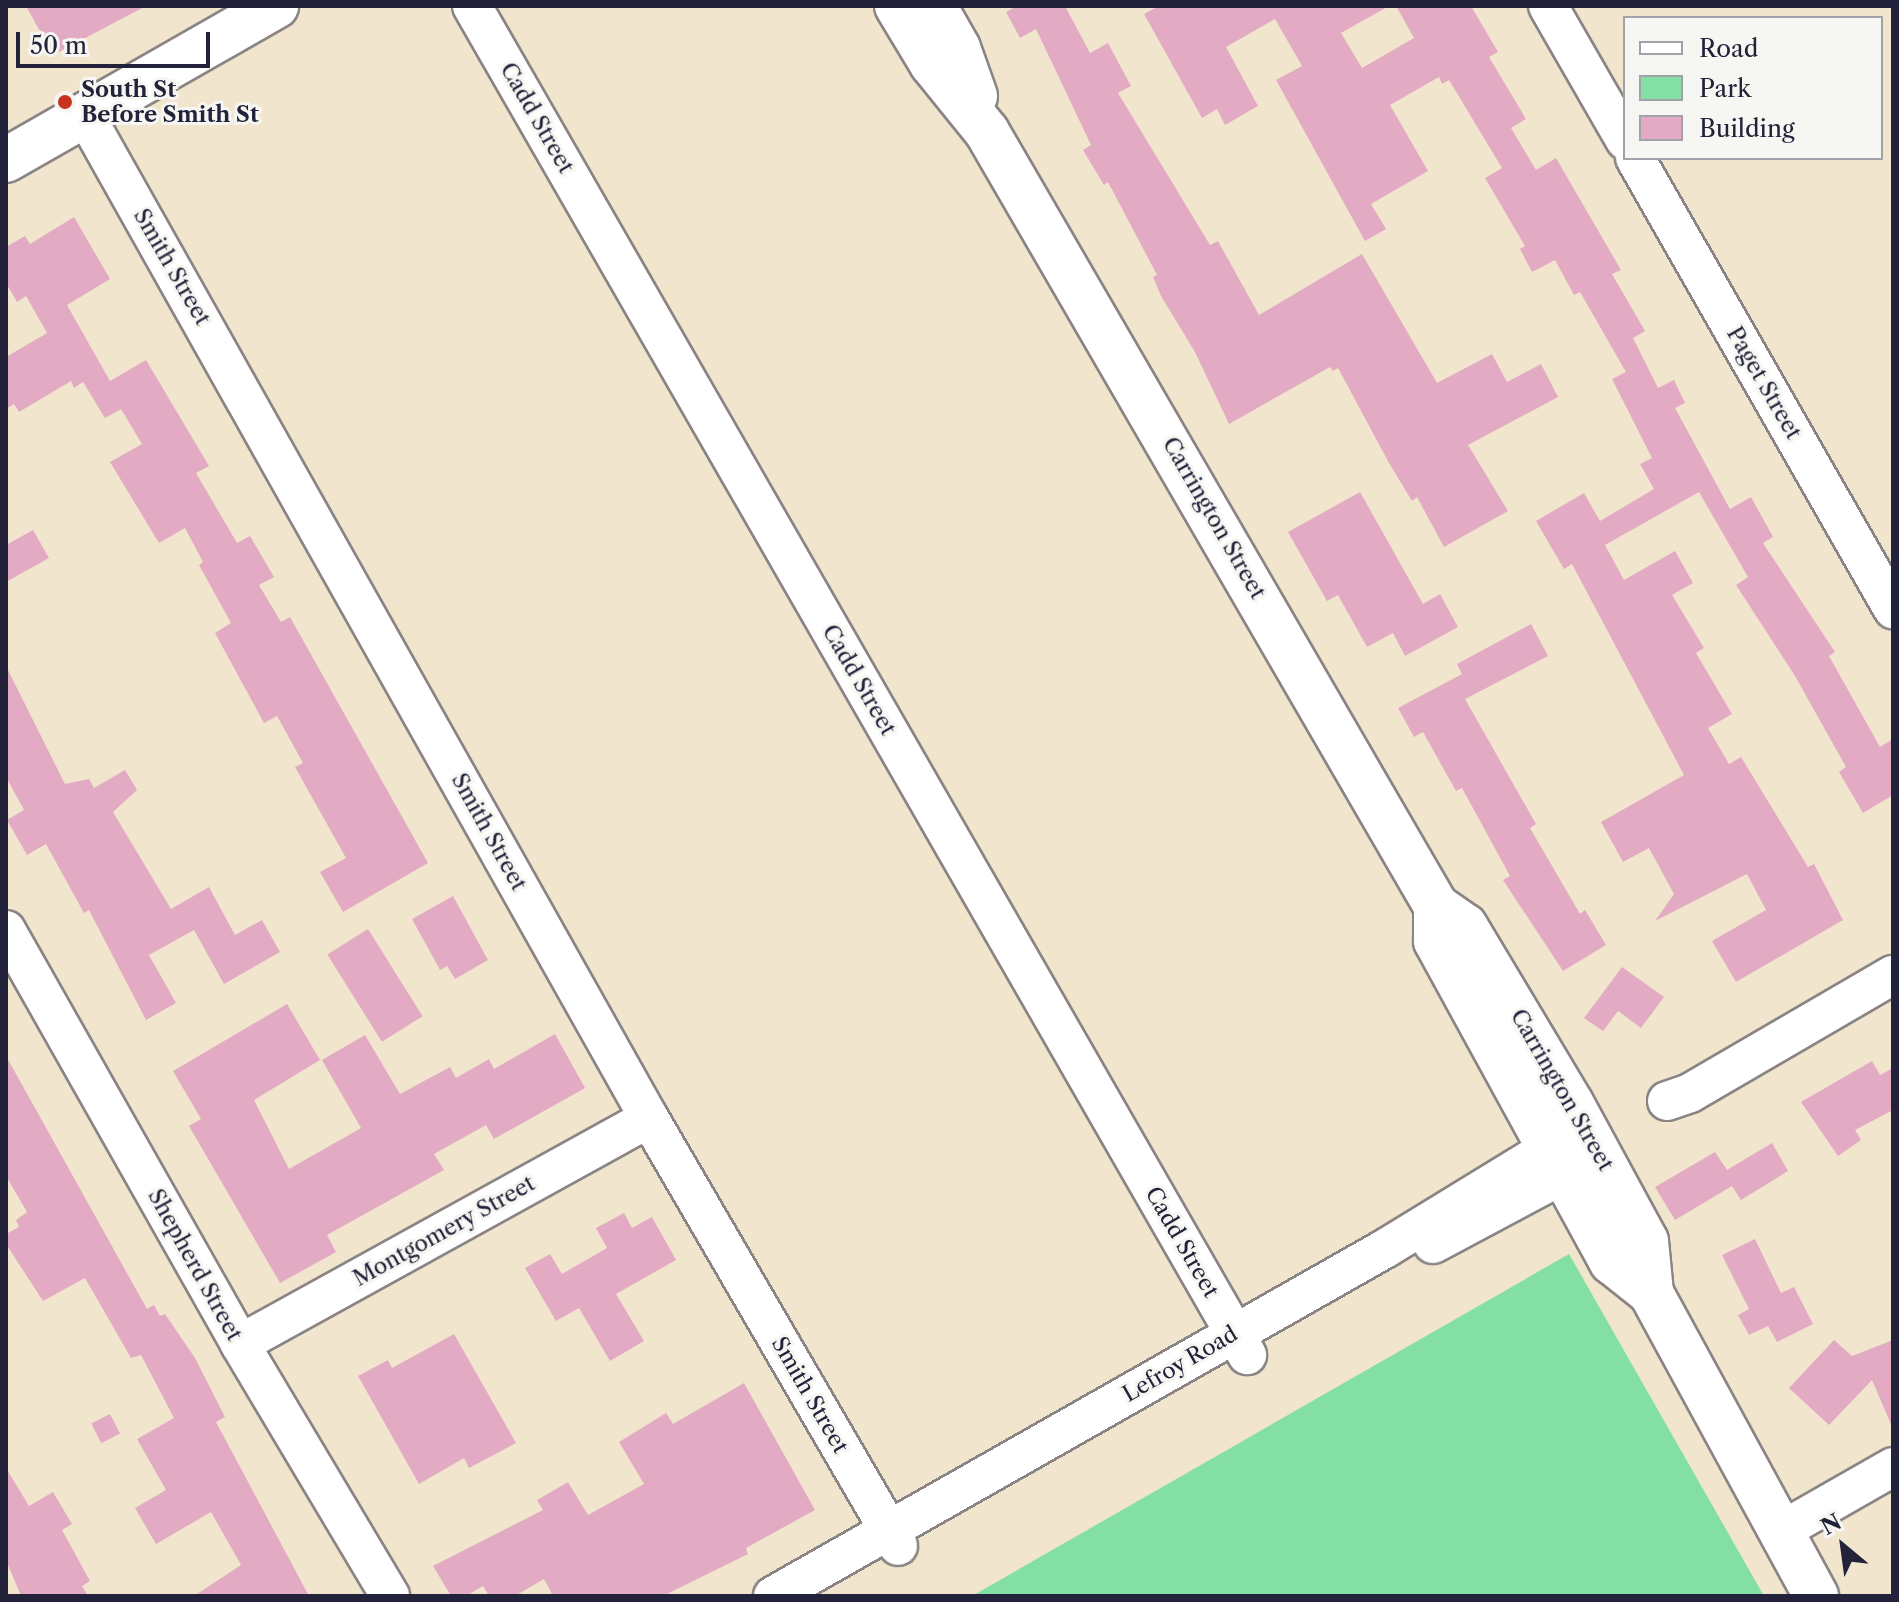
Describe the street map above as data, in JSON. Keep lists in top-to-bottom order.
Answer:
{
  "streets": {
    "main road": ["Carrington Street"],
    "street": [
      "Cadd Street",
      "Smith Street",
      "Paget Street",
      "Montgomery Street",
      "Shepherd Street",
      "Lefroy Road"
    ]
  },
  "crossings": [
    ["Cadd Street", "Lefroy Road"],
    ["Smith Street", "Montgomery Street"],
    ["Smith Street", "Lefroy Road"],
    ["Carrington Street", "Lefroy Road"],
    ["Montgomery Street", "Shepherd Street"]
  ],
  "places": ["South St Before Smith St"],
  "legend": ["Road", "Park", "Building"],
  "scale_bar": "50 m",
  "north": "top left"
}
